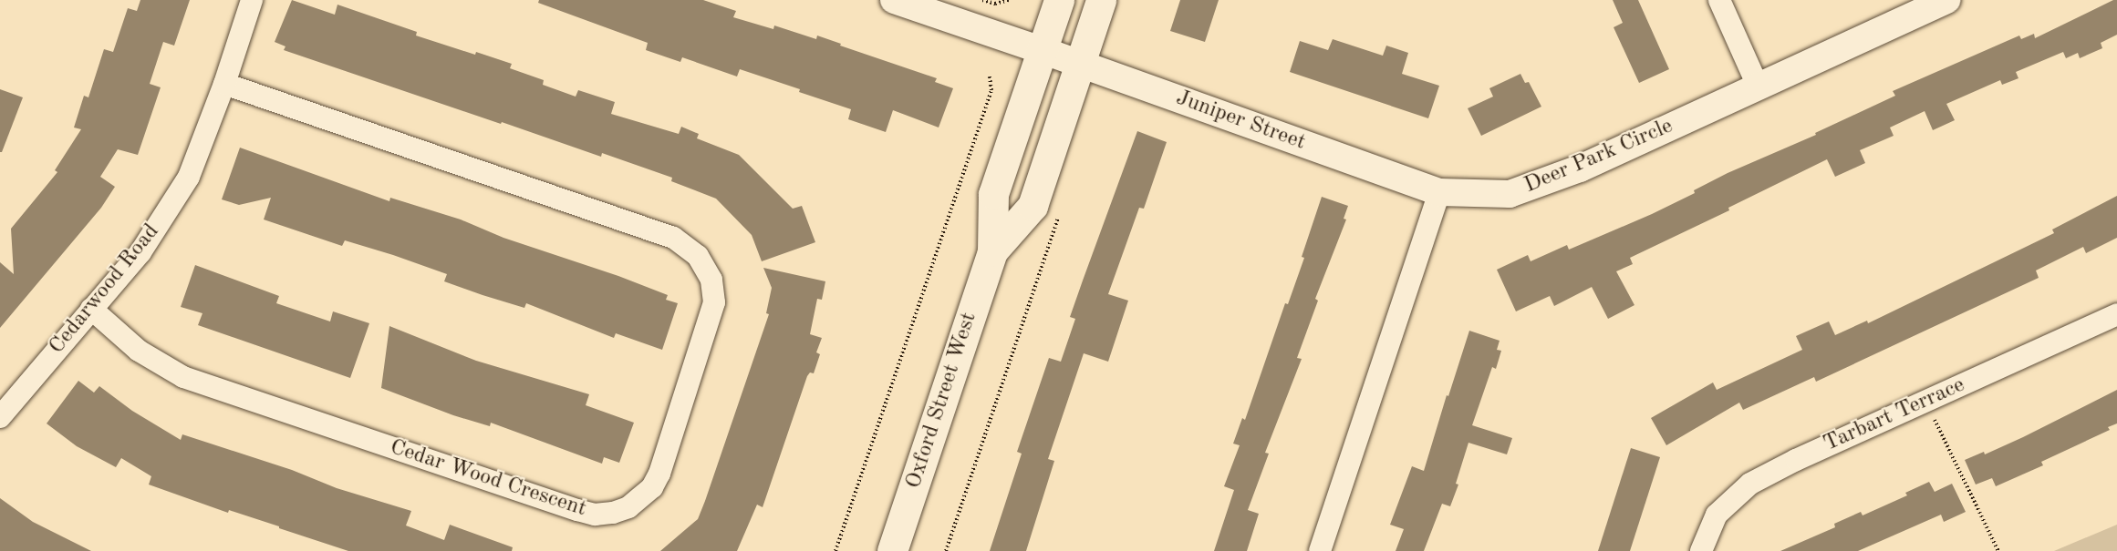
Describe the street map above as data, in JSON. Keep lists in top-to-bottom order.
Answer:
{
  "streets": {
    "main road": ["Oxford Street West"],
    "street": [
      "Juniper Street",
      "Deer Park Circle",
      "Cedarwood Road",
      "Tarbart Terrace",
      "Cedar Wood Crescent"
    ]
  },
  "crossings": [
    ["Juniper Street", "Deer Park Circle"],
    ["Juniper Street", "Oxford Street West"],
    ["Cedarwood Road", "Cedar Wood Crescent"]
  ]
}
